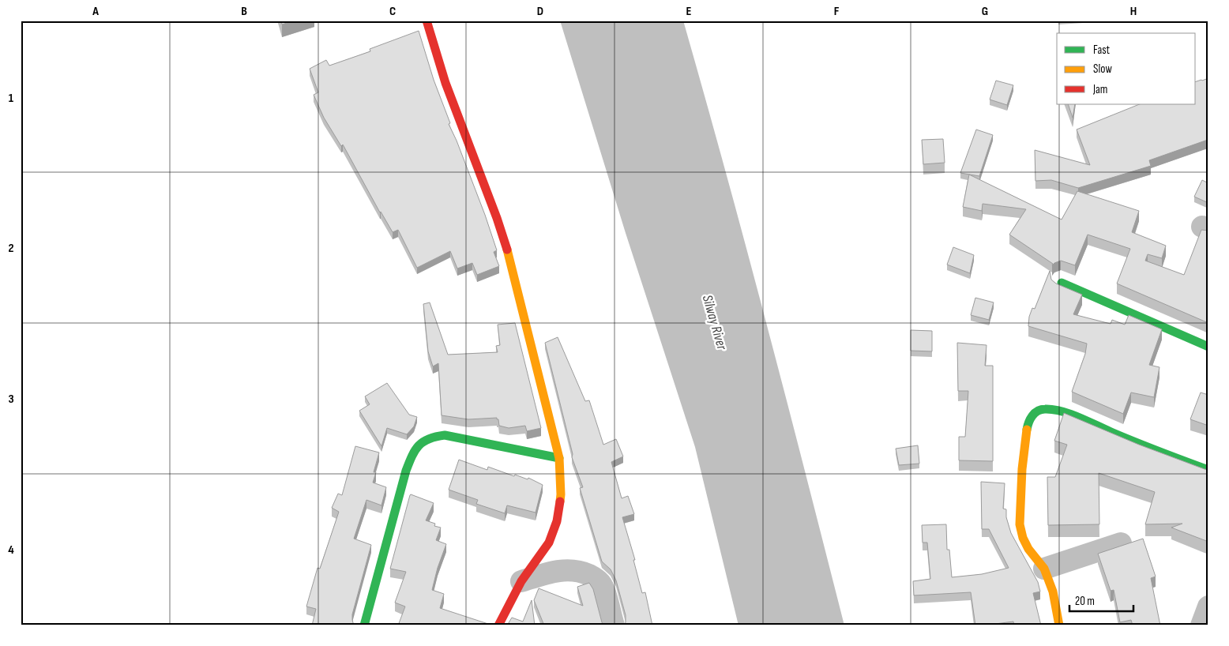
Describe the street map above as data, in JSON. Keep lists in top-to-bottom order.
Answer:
{
  "water": ["Silway River"],
  "legend": ["Fast", "Slow", "Jam"],
  "scale_bar": "20 m",
  "grid": {
    "columns": [
      "A",
      "B",
      "C",
      "D",
      "E",
      "F",
      "G",
      "H"
    ],
    "rows": [
      "1",
      "2",
      "3",
      "4"
    ]
  }
}
